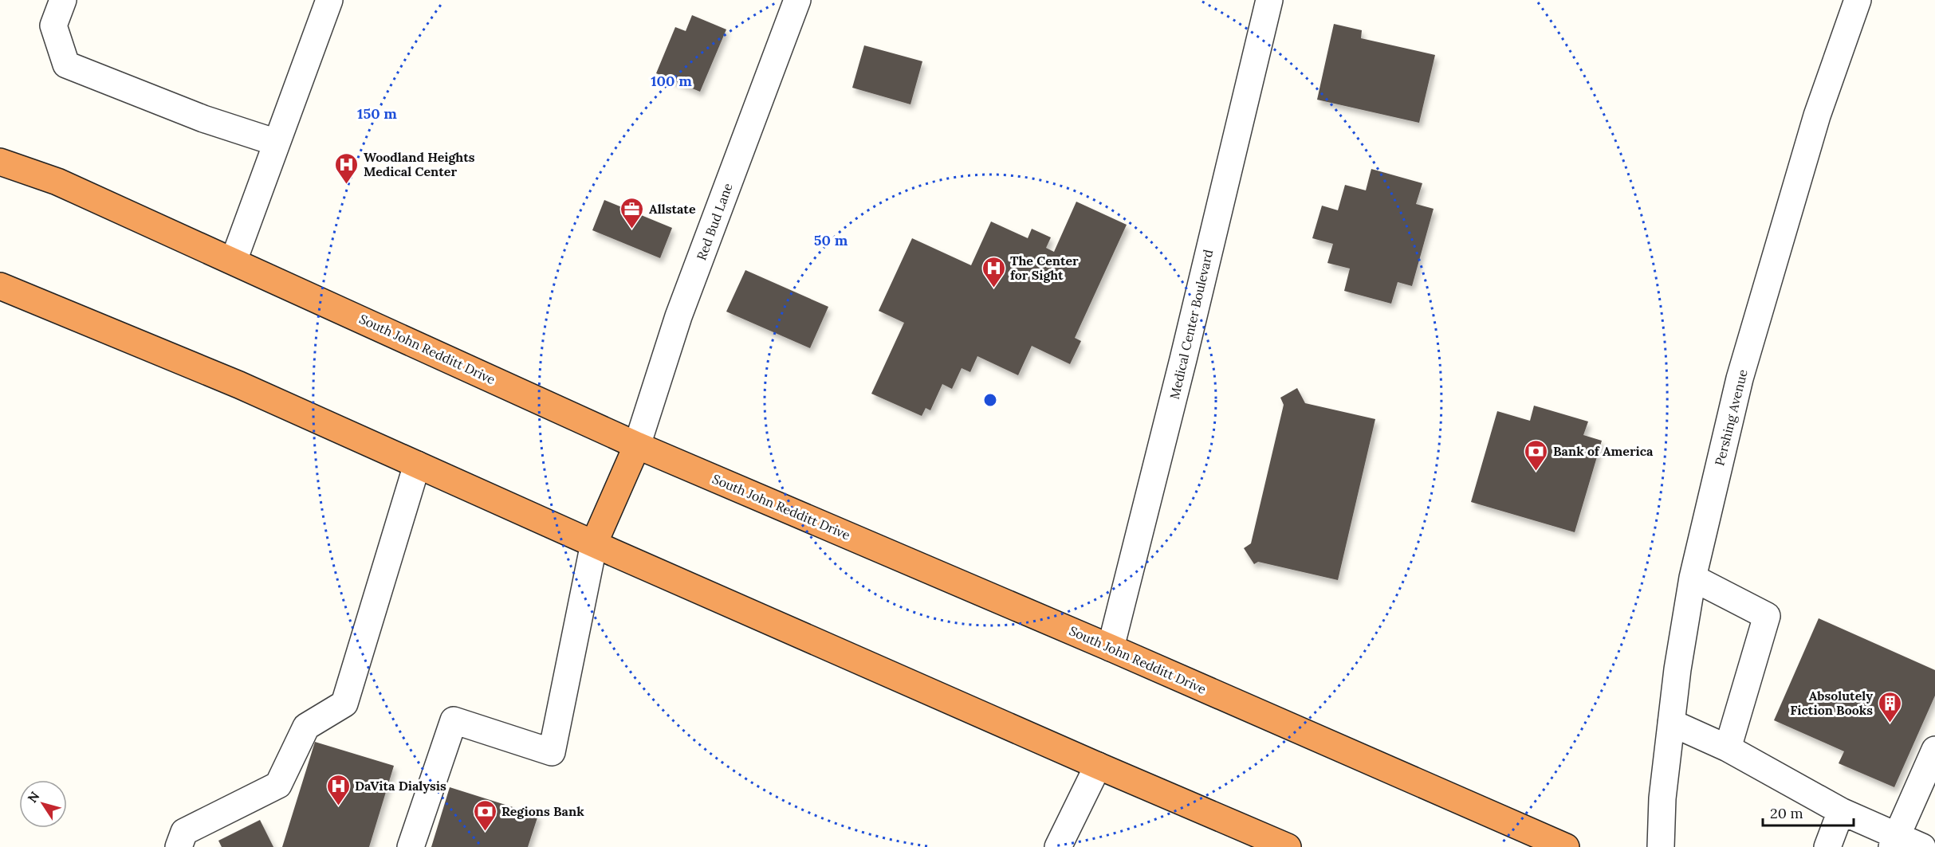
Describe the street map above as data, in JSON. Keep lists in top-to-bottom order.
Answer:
{
  "streets": {
    "highway": ["South John Redditt Drive"],
    "street": ["Red Bud Lane", "Medical Center Boulevard", "Pershing Avenue"]
  },
  "crossings": [
    ["Red Bud Lane", "South John Redditt Drive"],
    ["Medical Center Boulevard", "South John Redditt Drive"]
  ],
  "places": {
    "hospital": ["Woodland Heights Medical Center", "The Center for Sight", "DaVita Dialysis"],
    "office": ["Allstate"],
    "bank": ["Bank of America", "Regions Bank"],
    "building": ["Absolutely Fiction Books"]
  },
  "scale_bar": "20 m",
  "north": "top left",
  "rings": ["100 m", "150 m", "50 m"]
}
